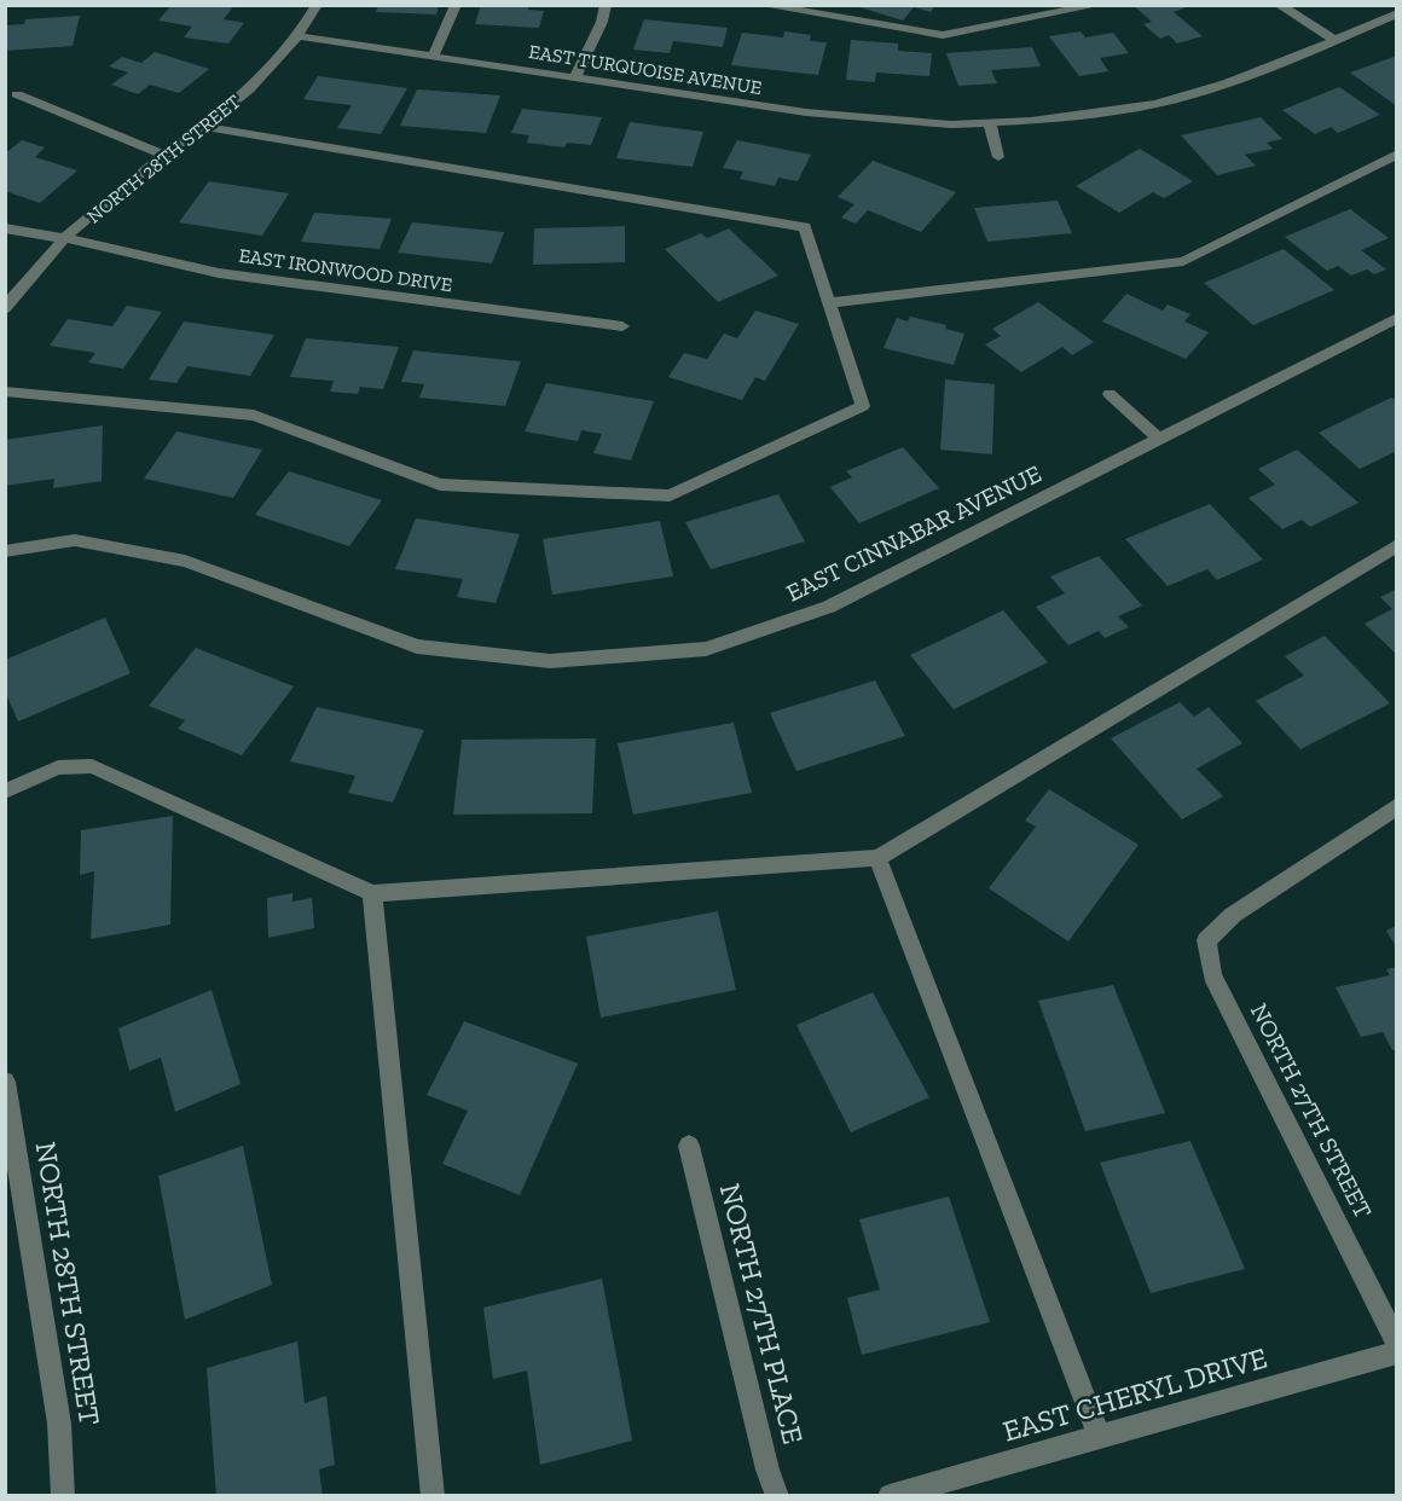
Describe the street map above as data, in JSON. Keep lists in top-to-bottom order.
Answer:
{
  "streets": {
    "street": [
      "EAST TURQUOISE AVENUE",
      "NORTH 28TH STREET",
      "EAST IRONWOOD DRIVE",
      "EAST CINNABAR AVENUE",
      "NORTH 27TH STREET",
      "NORTH 27TH PLACE",
      "EAST CHERYL DRIVE"
    ]
  },
  "crossings": [
    ["EAST TURQUOISE AVENUE", "NORTH 28TH STREET"],
    ["NORTH 28TH STREET", "EAST IRONWOOD DRIVE"]
  ]
}
